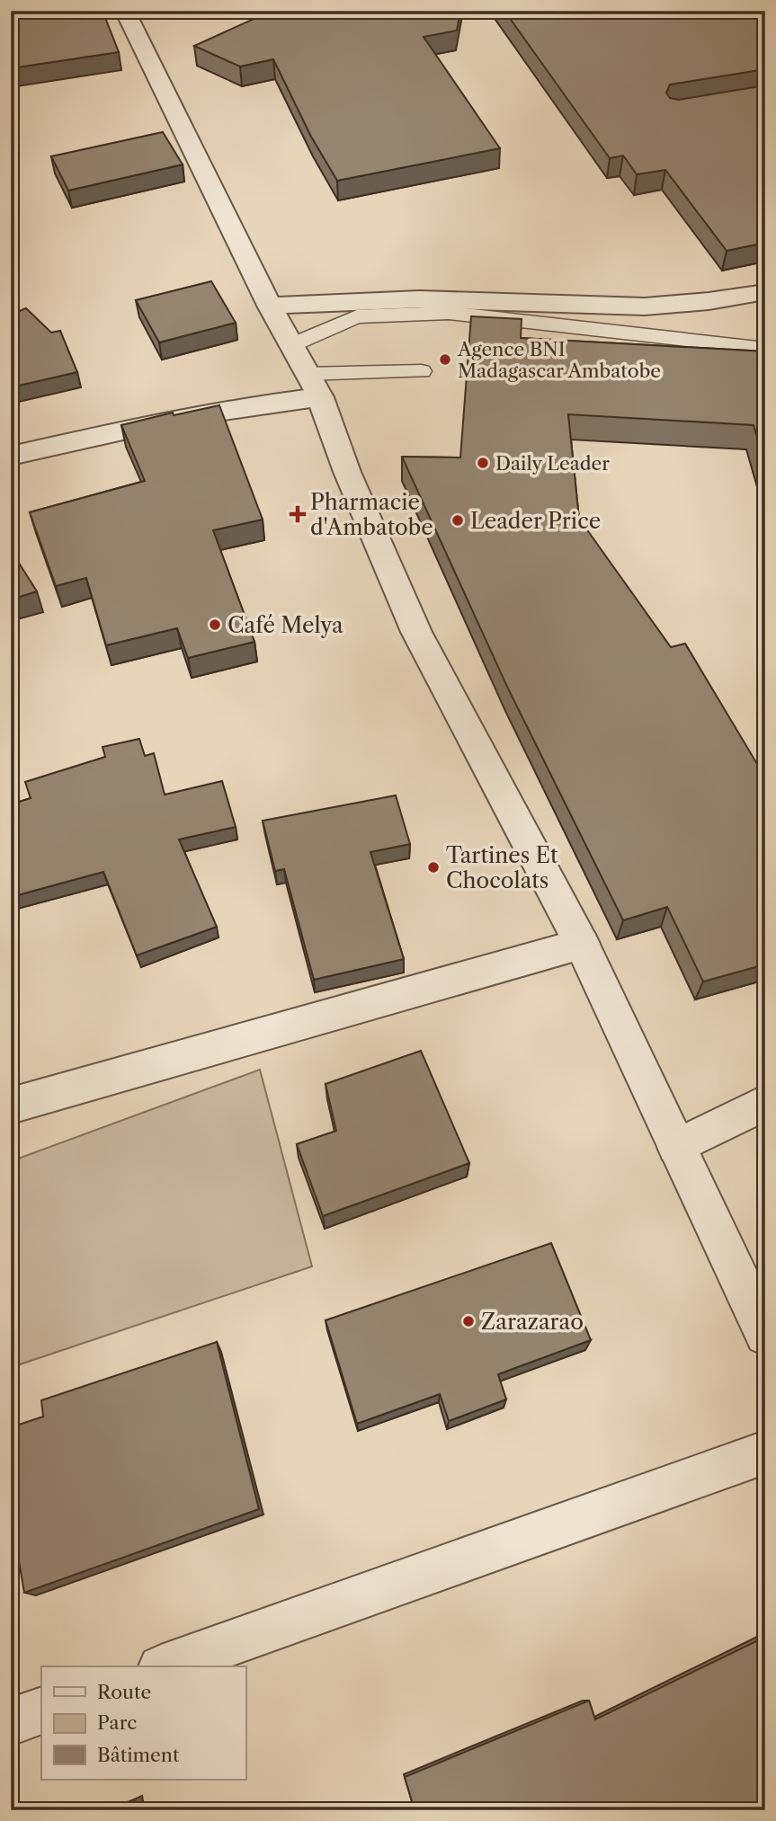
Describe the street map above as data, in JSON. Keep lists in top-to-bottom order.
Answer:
{
  "places": {
    "other": [
      "Agence BNI Madagascar Ambatobe",
      "Daily Leader",
      "Leader Price",
      "Café Melya",
      "Tartines Et Chocolats",
      "Zarazarao"
    ],
    "health": ["Pharmacie d'Ambatobe"]
  },
  "legend": ["Route", "Parc", "Bâtiment"]
}
